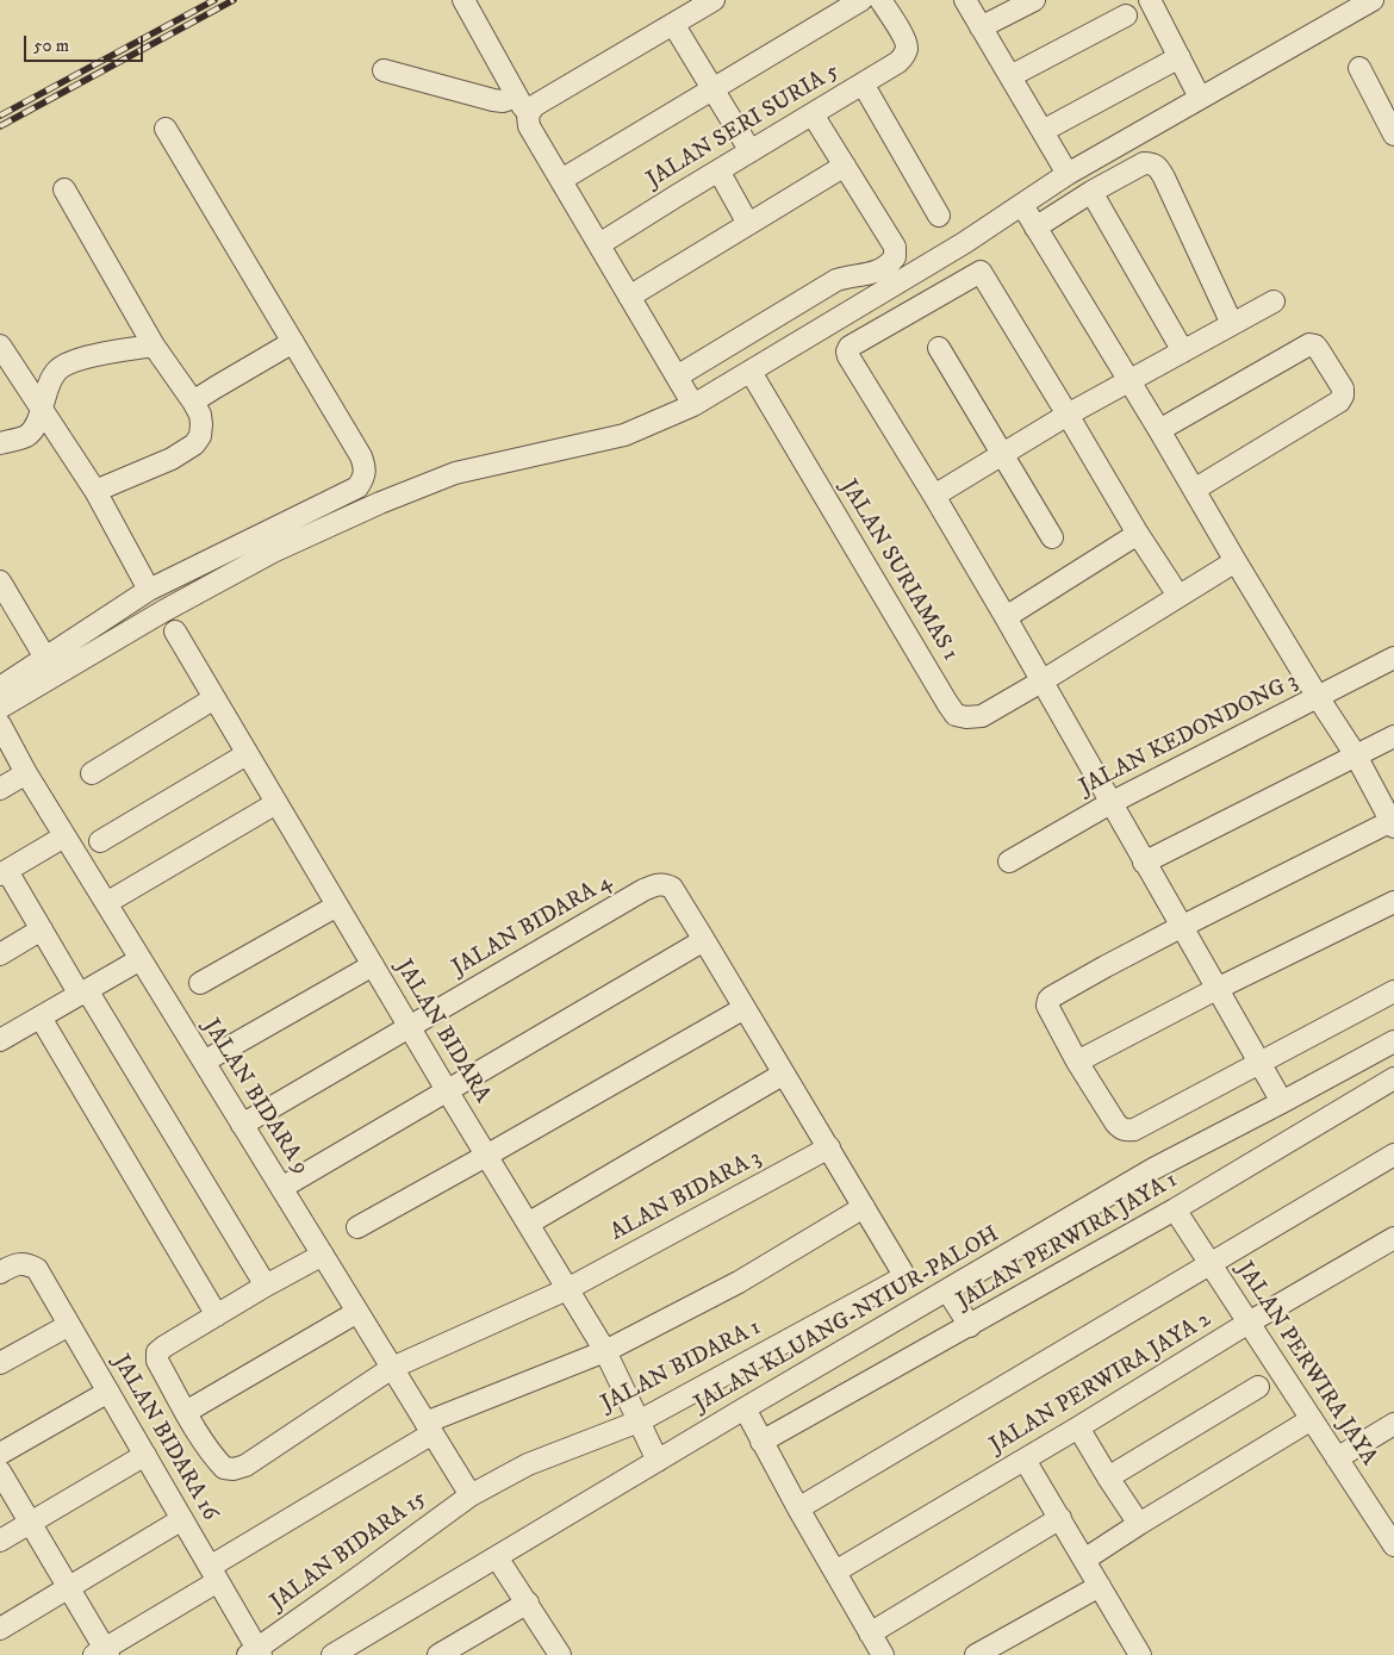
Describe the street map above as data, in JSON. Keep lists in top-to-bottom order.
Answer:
{
  "streets": {
    "street": [
      "JALAN SERI SURIA 5",
      "JALAN SURIAMAS 1",
      "JALAN KEDONDONG 3",
      "JALAN BIDARA 4",
      "JALAN BIDARA",
      "JALAN BIDARA 9",
      "ALAN BIDARA 3",
      "JALAN PERWIRA JAYA 1",
      "JALAN KLUANG-NYIUR-PALOH",
      "JALAN PERWIRA JAYA",
      "JALAN BIDARA 1",
      "JALAN PERWIRA JAYA 2",
      "JALAN BIDARA 16",
      "JALAN BIDARA 15"
    ]
  },
  "crossings": [
    ["JALAN BIDARA 4", "JALAN BIDARA"],
    ["JALAN BIDARA 4", "JALAN BIDARA 9"],
    ["JALAN BIDARA", "ALAN BIDARA 3"],
    ["JALAN BIDARA", "JALAN KLUANG-NYIUR-PALOH"],
    ["JALAN BIDARA", "JALAN BIDARA 1"],
    ["JALAN BIDARA 9", "ALAN BIDARA 3"],
    ["JALAN BIDARA 9", "JALAN BIDARA 1"],
    ["JALAN BIDARA 9", "JALAN BIDARA 15"],
    ["JALAN PERWIRA JAYA 1", "JALAN PERWIRA JAYA"],
    ["JALAN PERWIRA JAYA", "JALAN PERWIRA JAYA 2"],
    ["JALAN BIDARA 1", "JALAN BIDARA 15"],
    ["JALAN BIDARA 16", "JALAN BIDARA 15"]
  ],
  "scale_bar": "50 m"
}
